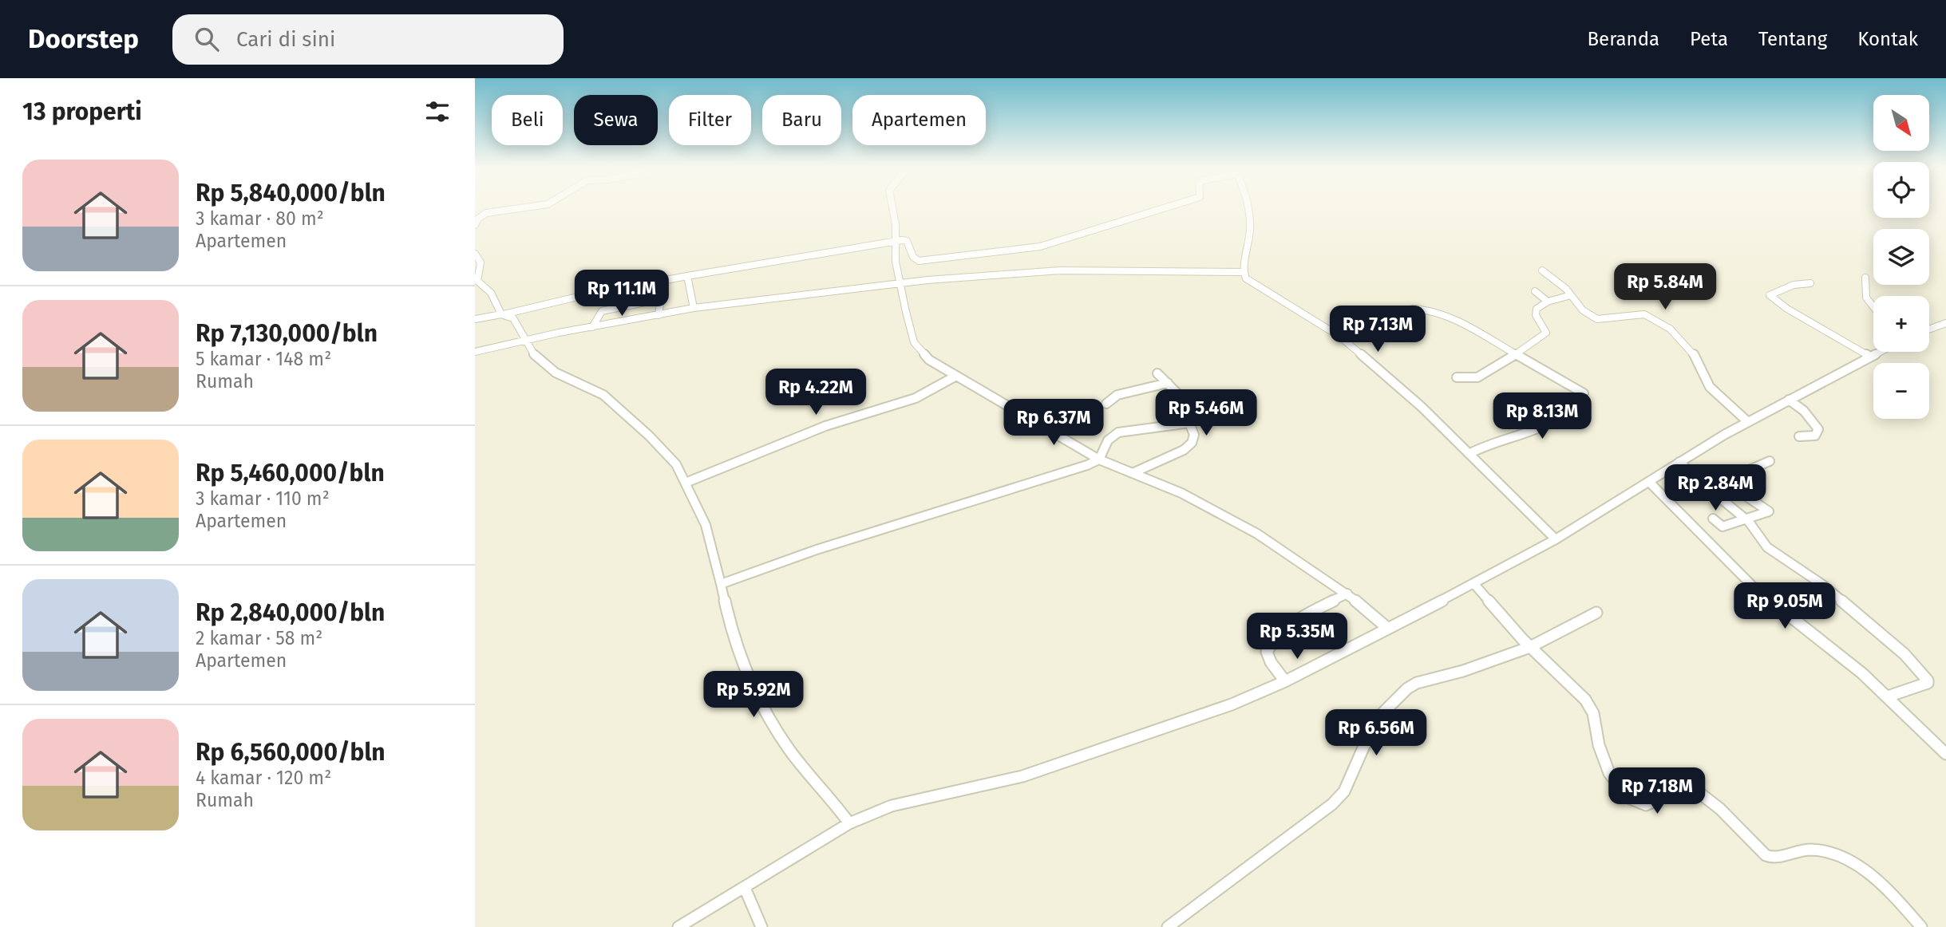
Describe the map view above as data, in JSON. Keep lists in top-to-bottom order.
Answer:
{
  "north": "bottom right",
  "page": {
    "header": "Doorstep",
    "search": "Cari di sini",
    "nav": [
      "Beranda",
      "Peta",
      "Tentang",
      "Kontak"
    ],
    "heading": "13 properti",
    "map_buttons": ["+", "−"],
    "chip": [
      "Beli",
      "Sewa",
      "Filter",
      "Baru",
      "Apartemen"
    ],
    "list": [
      {
        "name": "Rp 5,840,000/bln",
        "note": "3 kamar · 80 m² · Apartemen"
      },
      {
        "name": "Rp 7,130,000/bln",
        "note": "5 kamar · 148 m² · Rumah"
      },
      {
        "name": "Rp 5,460,000/bln",
        "note": "3 kamar · 110 m² · Apartemen"
      },
      {
        "name": "Rp 2,840,000/bln",
        "note": "2 kamar · 58 m² · Apartemen"
      },
      {
        "name": "Rp 6,560,000/bln",
        "note": "4 kamar · 120 m² · Rumah"
      }
    ],
    "price": [
      "Rp 5.84M",
      "Rp 11.1M",
      "Rp 7.13M",
      "Rp 4.22M",
      "Rp 5.46M",
      "Rp 8.13M",
      "Rp 6.37M",
      "Rp 2.84M",
      "Rp 9.05M",
      "Rp 5.35M",
      "Rp 5.92M",
      "Rp 6.56M",
      "Rp 7.18M"
    ]
  }
}
